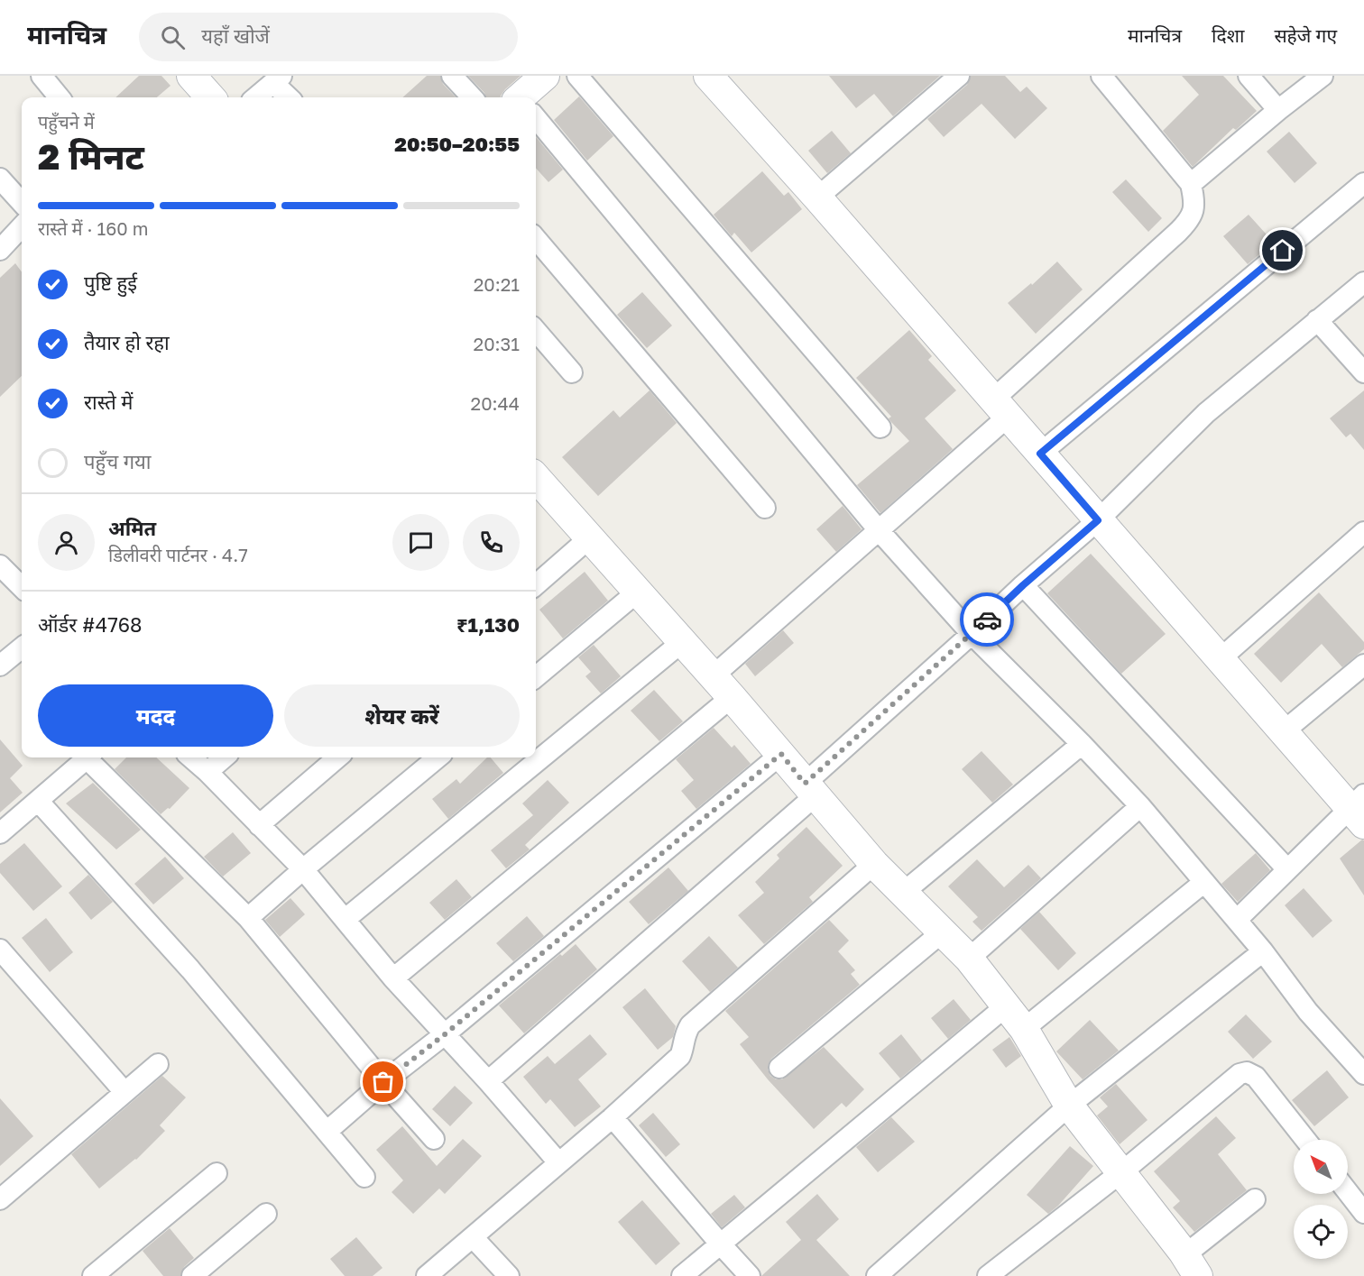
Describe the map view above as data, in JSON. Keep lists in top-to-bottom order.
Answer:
{
  "north": "top left",
  "page": {
    "header": "मानचित्र",
    "search": "यहाँ खोजें",
    "nav": ["मानचित्र", "दिशा", "सहेजे गए"],
    "heading": ["2 मिनट", "पहुँचने में", "20:50–20:55"],
    "panel": [
      "अमित",
      "डिलीवरी पार्टनर · 4.7",
      "ऑर्डर #4768",
      "₹1,130"
    ],
    "bar": "रास्ते में · 160 m",
    "list": [
      ["पुष्टि हुई", "20:21"],
      ["तैयार हो रहा", "20:31"],
      ["रास्ते में", "20:44"],
      "पहुँच गया"
    ],
    "buttons": ["मदद", "शेयर करें"]
  }
}
